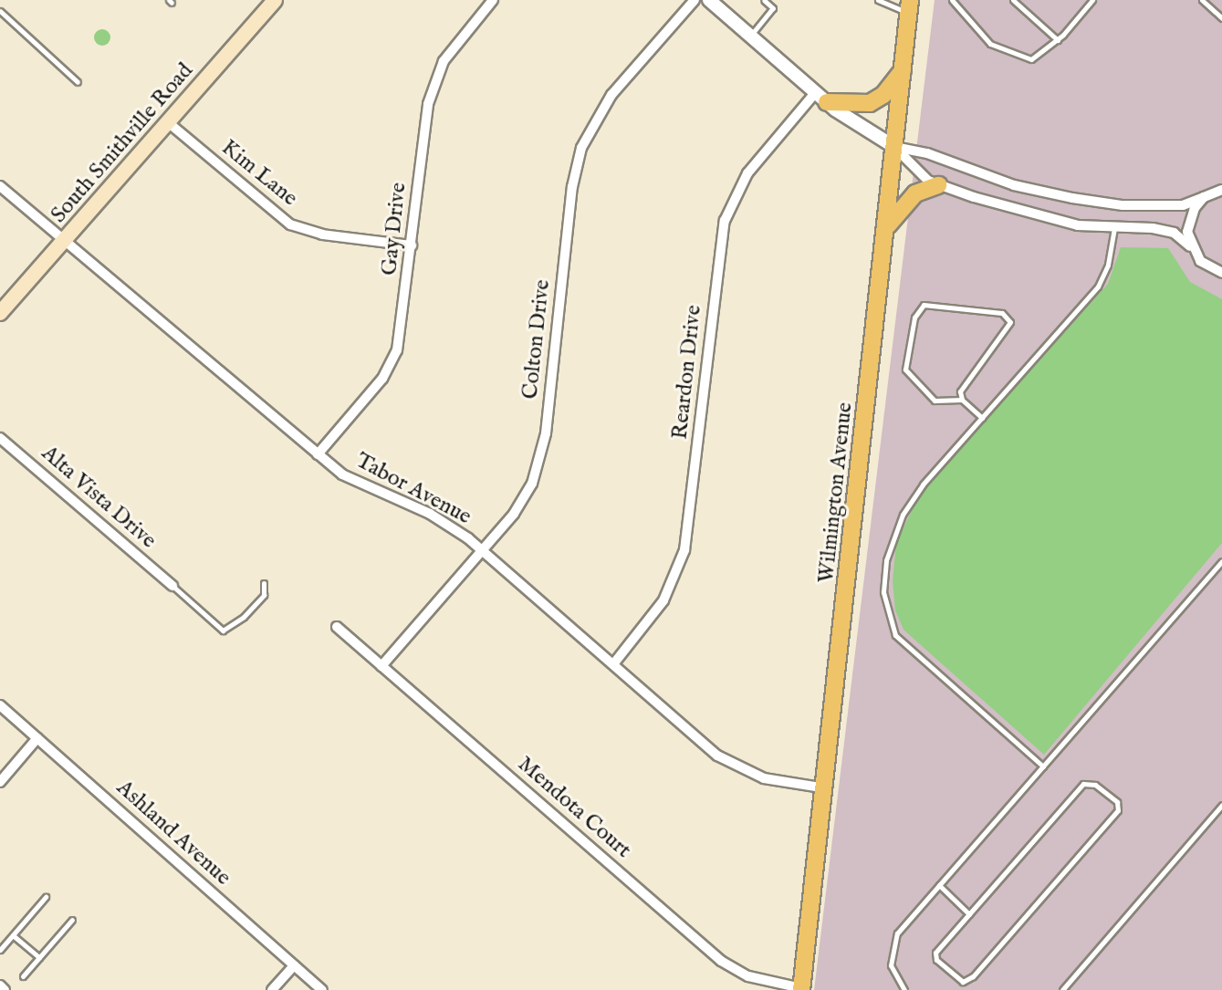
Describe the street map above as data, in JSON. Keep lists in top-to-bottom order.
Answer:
{
  "streets": {
    "main road": ["South Smithville Road", "Wilmington Avenue"],
    "street": [
      "Kim Lane",
      "Gay Drive",
      "Colton Drive",
      "Reardon Drive",
      "Tabor Avenue",
      "Alta Vista Drive",
      "Mendota Court",
      "Ashland Avenue"
    ]
  },
  "crossings": [
    ["South Smithville Road", "Kim Lane"],
    ["South Smithville Road", "Tabor Avenue"],
    ["Kim Lane", "Gay Drive"],
    ["Gay Drive", "Tabor Avenue"],
    ["Colton Drive", "Tabor Avenue"],
    ["Colton Drive", "Mendota Court"],
    ["Reardon Drive", "Tabor Avenue"],
    ["Tabor Avenue", "Wilmington Avenue"],
    ["Wilmington Avenue", "Mendota Court"]
  ]
}
